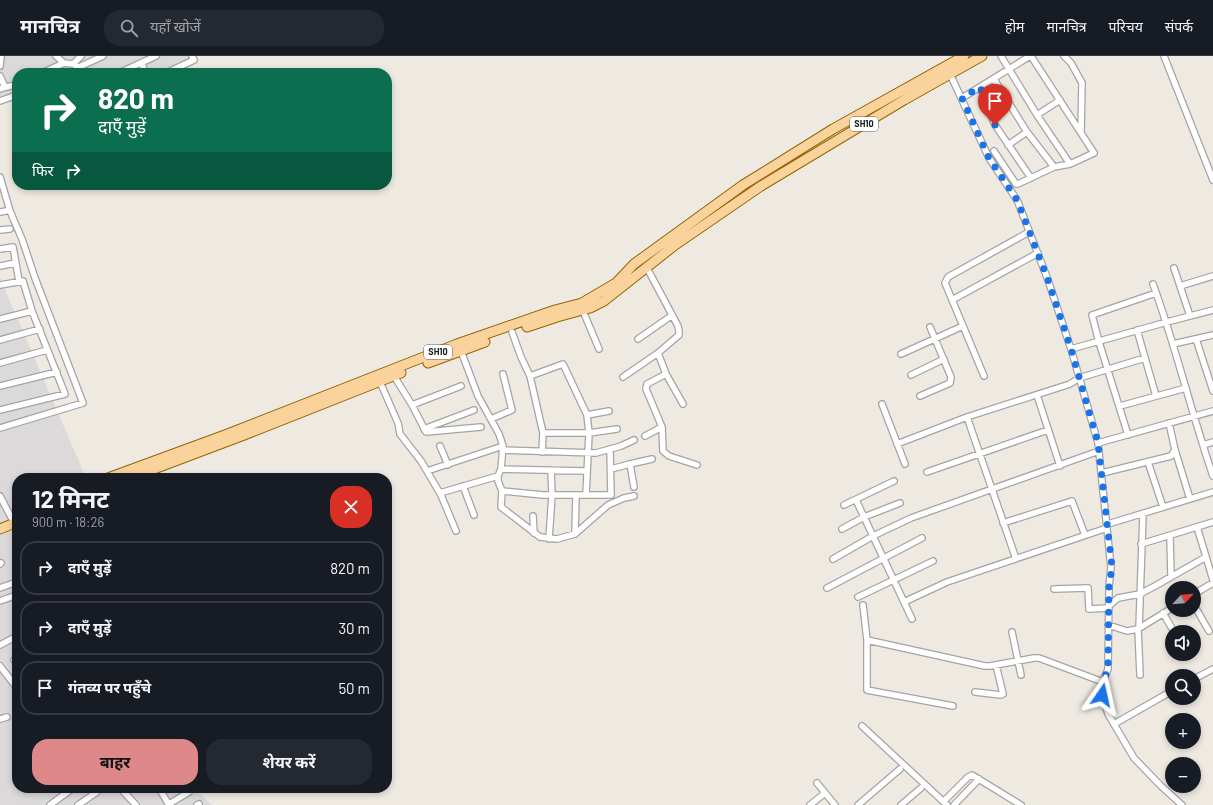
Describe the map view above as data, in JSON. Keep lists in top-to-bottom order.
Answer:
{
  "streets": {
    "main road": ["SH10"]
  },
  "north": "top right",
  "page": {
    "header": "मानचित्र",
    "search": "यहाँ खोजें",
    "nav": [
      "होम",
      "मानचित्र",
      "परिचय",
      "संपर्क"
    ],
    "turn": ["820 m", "दाएँ मुड़ें"],
    "then": "फिर",
    "heading": ["12 मिनट", "900 m · 18:26"],
    "list": [
      {
        "name": "दाएँ मुड़ें",
        "value": "820 m"
      },
      {
        "name": "दाएँ मुड़ें",
        "value": "30 m"
      },
      {
        "name": "गंतव्य पर पहुँचे",
        "value": "50 m"
      }
    ],
    "map_buttons": ["+", "−"],
    "buttons": ["बाहर", "शेयर करें"]
  }
}
